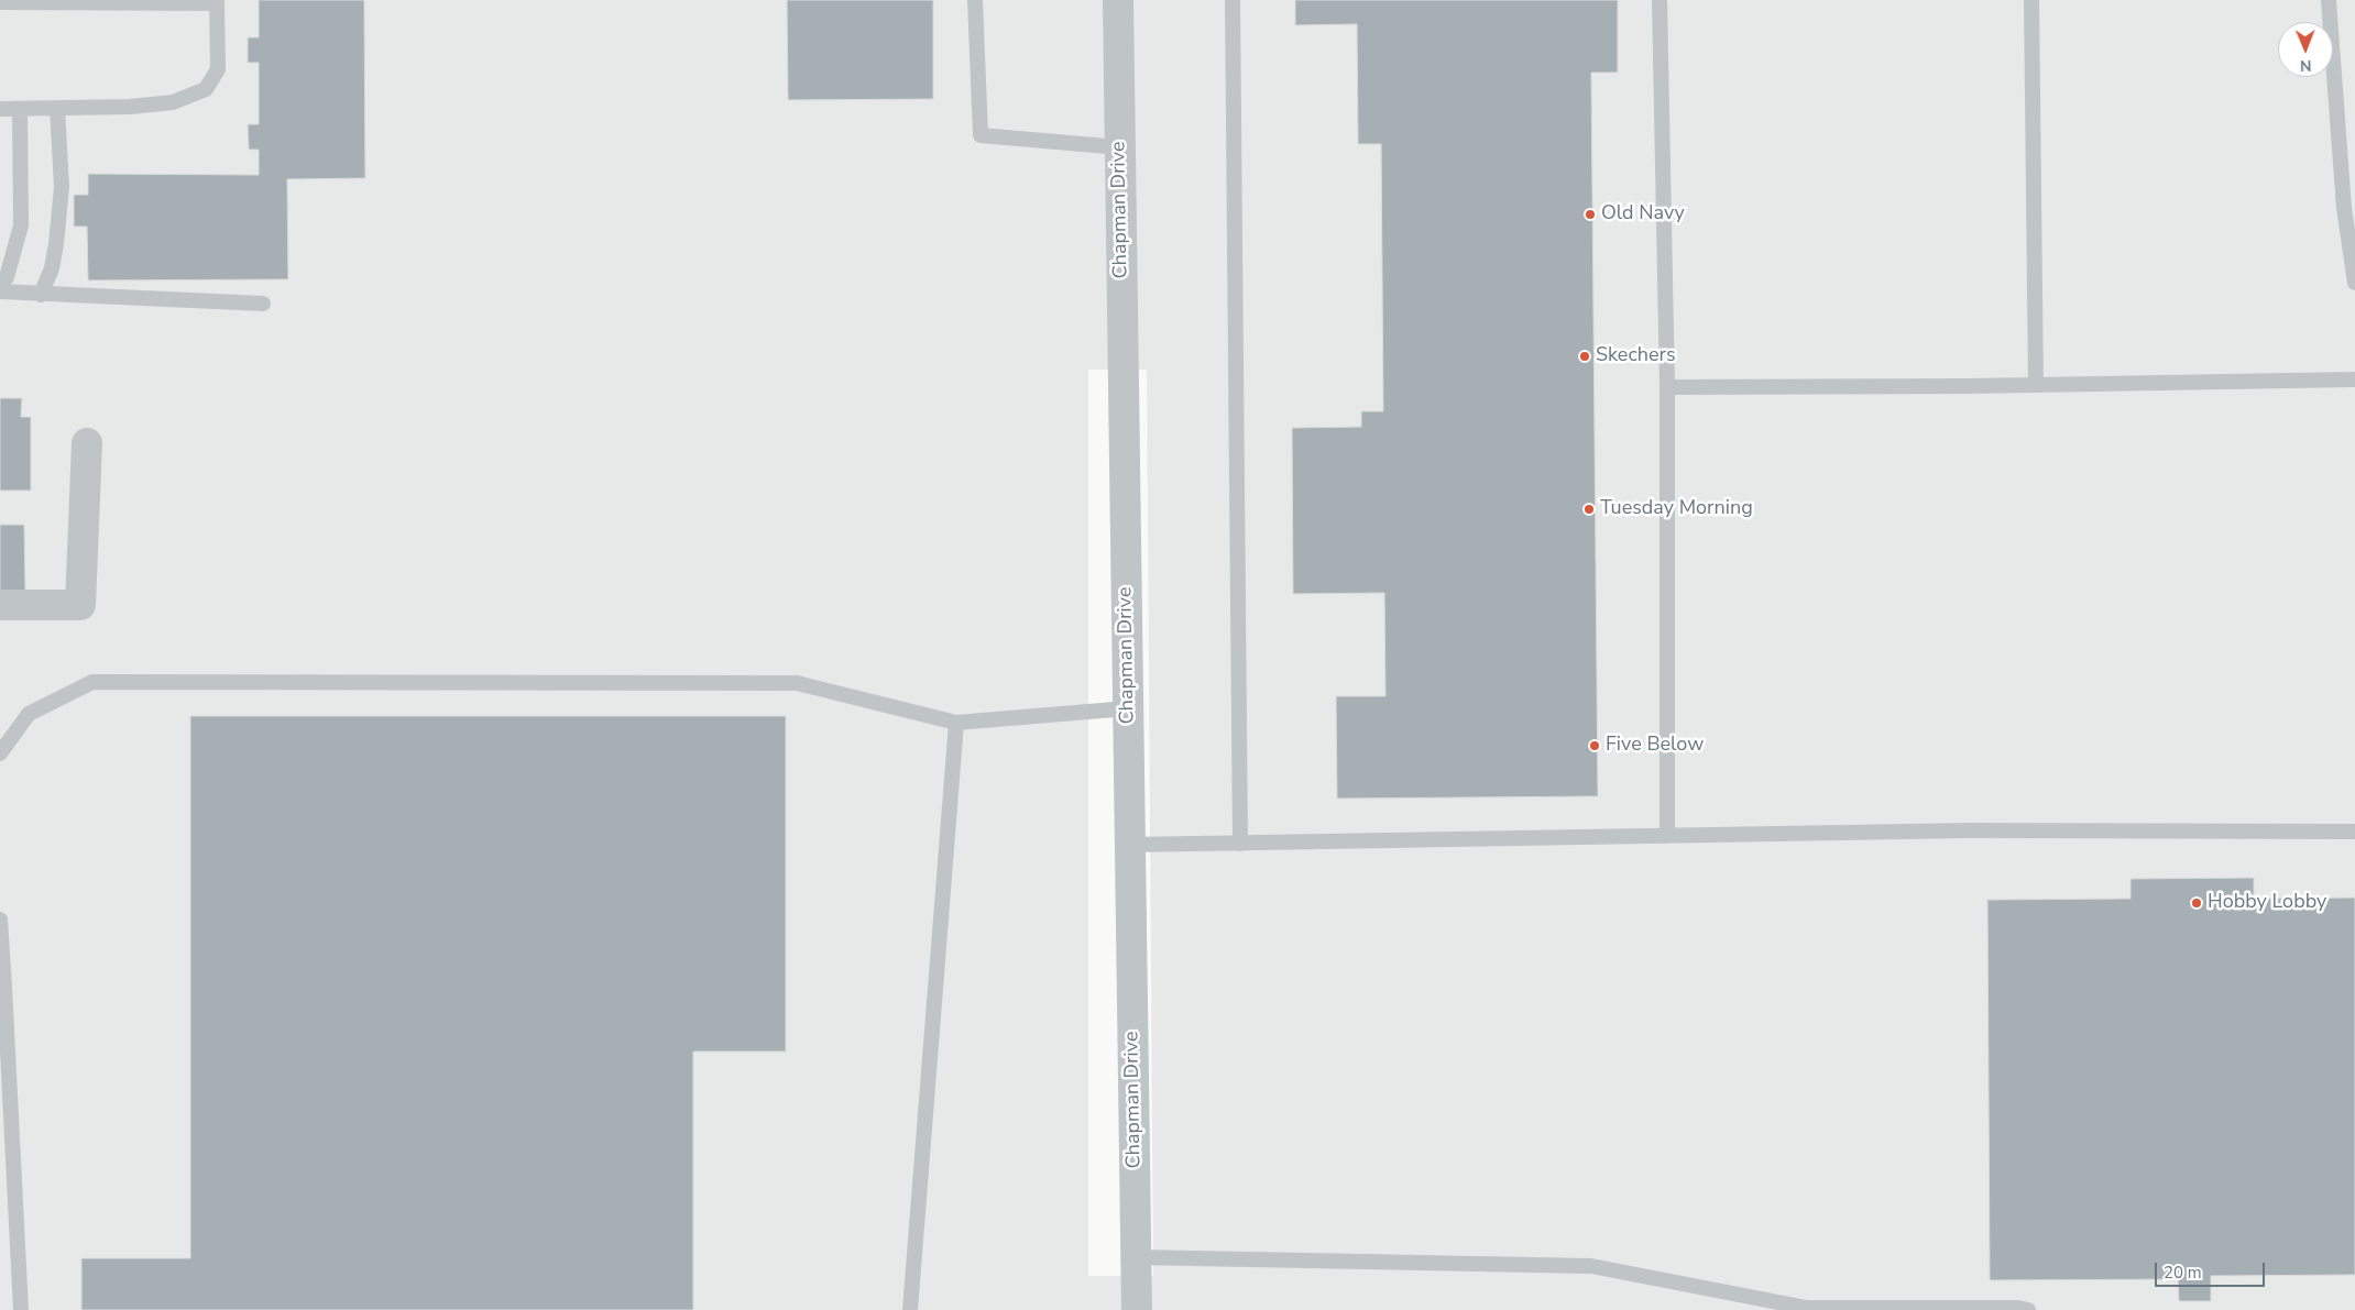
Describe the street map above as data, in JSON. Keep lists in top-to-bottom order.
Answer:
{
  "streets": {
    "street": ["Chapman Drive"]
  },
  "places": [
    "Old Navy",
    "Skechers",
    "Tuesday Morning",
    "Five Below",
    "Hobby Lobby"
  ],
  "scale_bar": "20 m",
  "north": "bottom"
}
